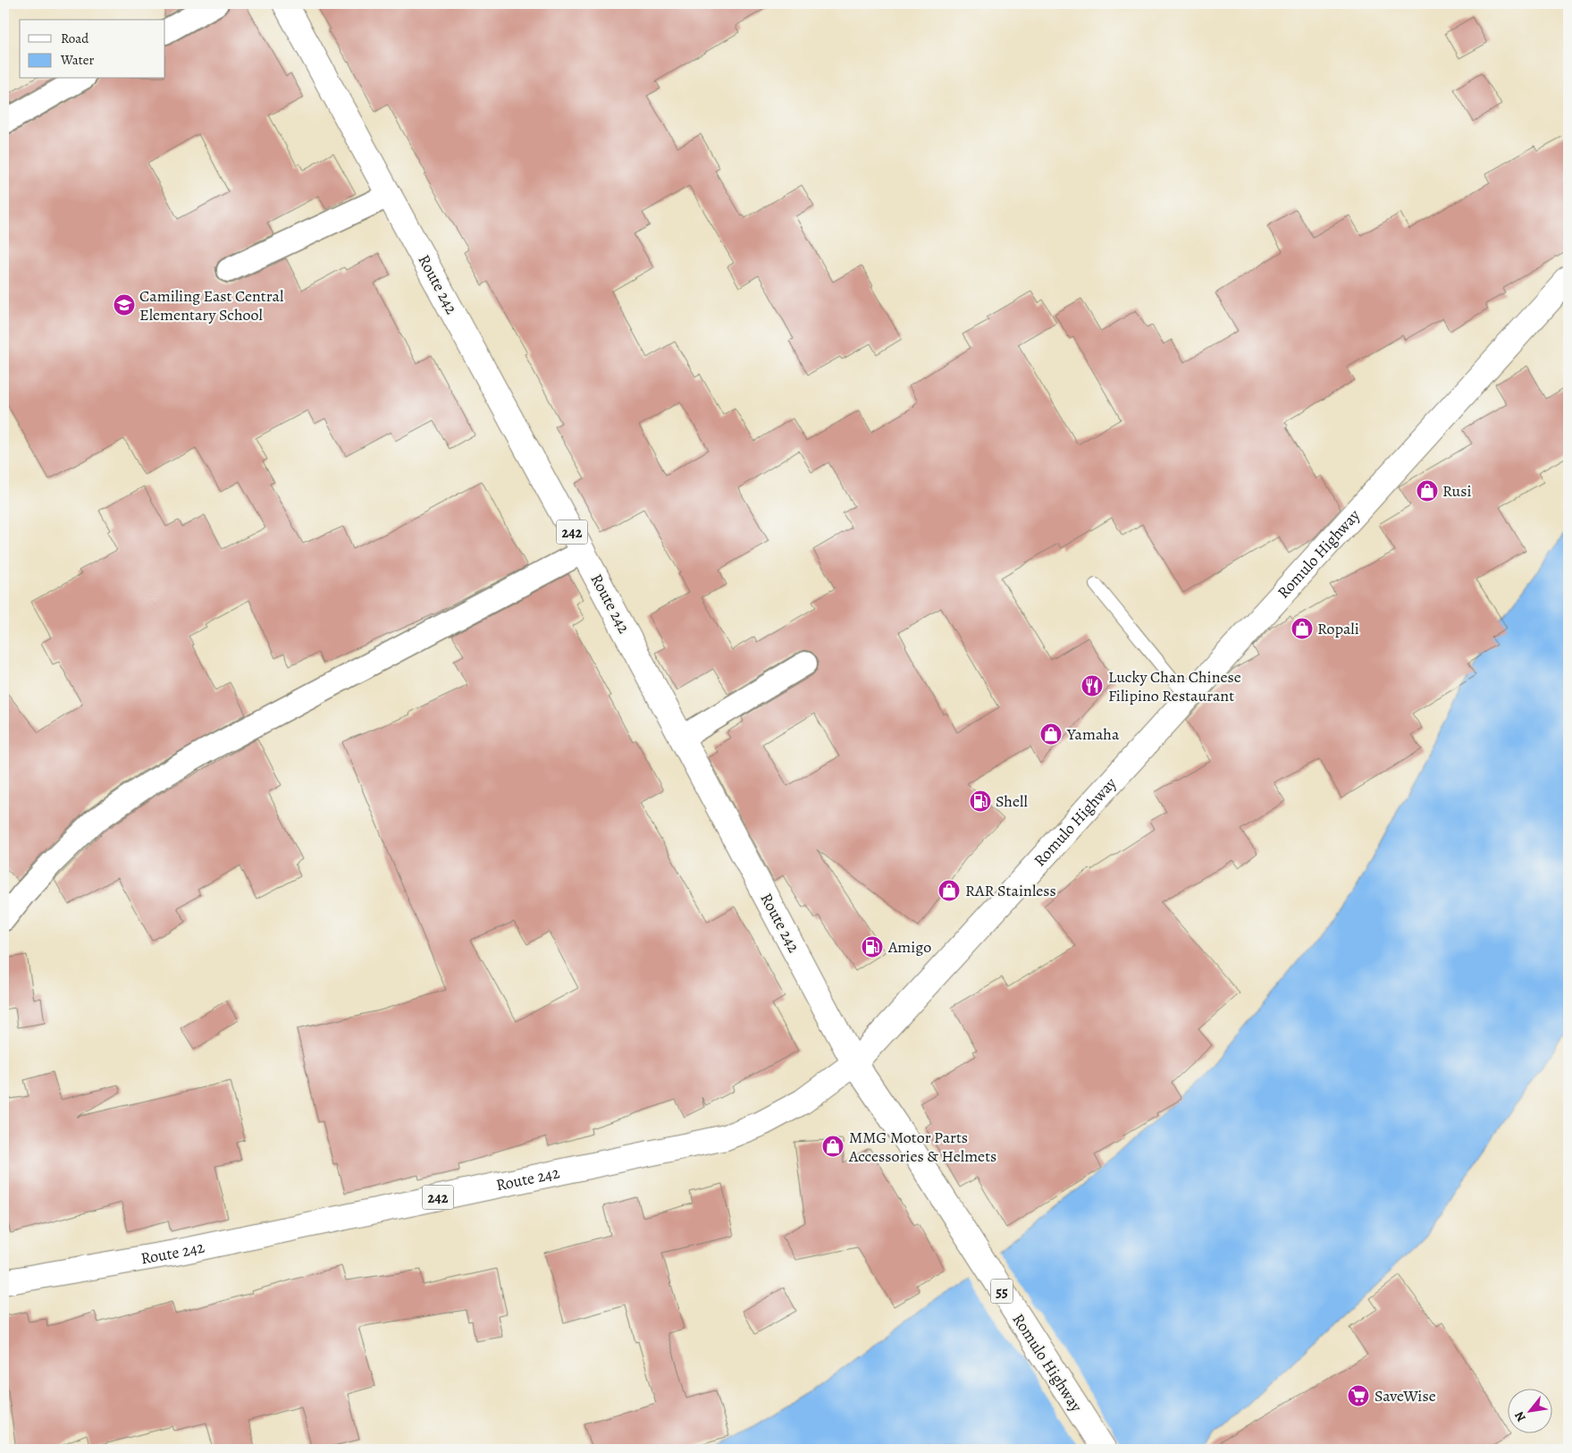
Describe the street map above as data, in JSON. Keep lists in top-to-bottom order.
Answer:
{
  "streets": {
    "main road": [
      "Route 242",
      "242",
      "Romulo Highway",
      "55"
    ]
  },
  "crossings": [
    ["Route 242", "Romulo Highway"]
  ],
  "places": {
    "school or university": ["Camiling East Central Elementary School"],
    "shop": [
      "Rusi",
      "Ropali",
      "Yamaha",
      "RAR Stainless",
      "MMG Motor Parts Accessories & Helmets"
    ],
    "restaurant": ["Lucky Chan Chinese Filipino Restaurant"],
    "fuel station": ["Shell", "Amigo"],
    "supermarket": ["SaveWise"]
  },
  "legend": ["Road", "Water"],
  "north": "bottom left"
}
